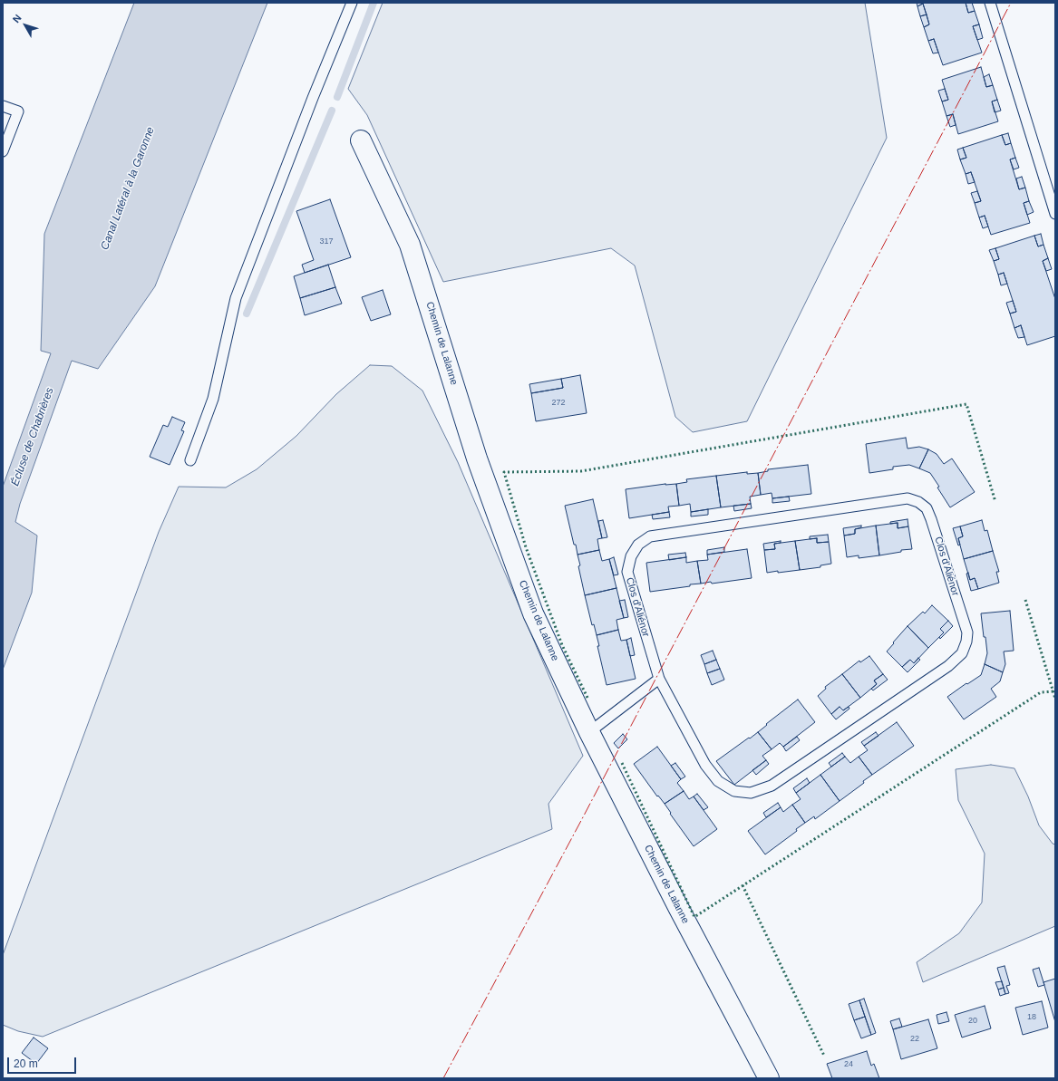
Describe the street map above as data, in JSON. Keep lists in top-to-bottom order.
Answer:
{
  "streets": {
    "street": ["Chemin de Lalanne"],
    "lane": ["Clos d'Aliénor"]
  },
  "water": ["Canal Latéral à la Garonne", "Écluse de Chabrières"],
  "house_numbers": [
    "317",
    "272",
    "18",
    "20",
    "22",
    "24"
  ],
  "scale_bar": "20 m",
  "north": "top left"
}
